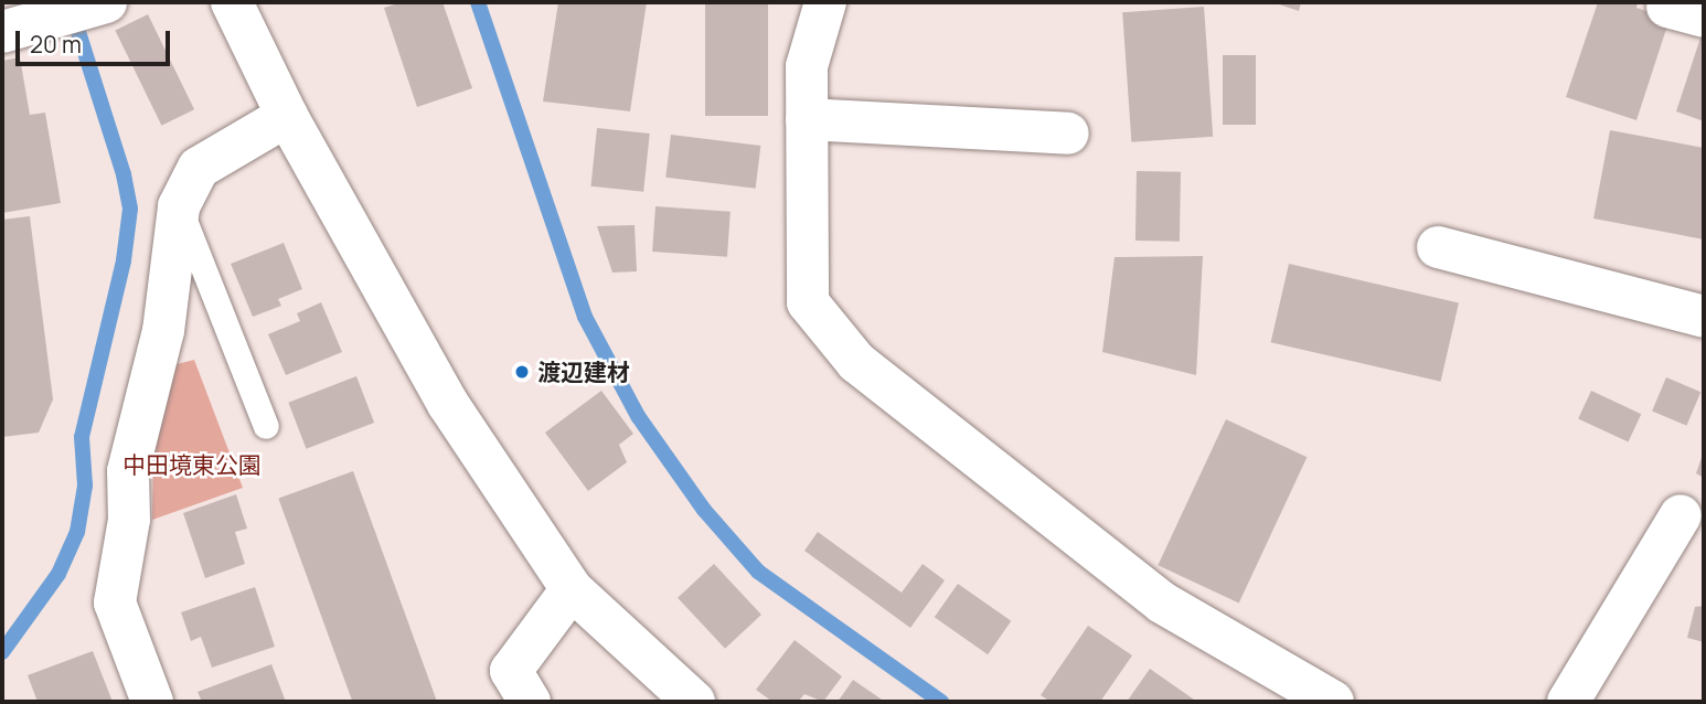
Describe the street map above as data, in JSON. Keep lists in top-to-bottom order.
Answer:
{
  "parks": ["中田境東公園"],
  "places": ["渡辺建材"],
  "scale_bar": "20 m"
}
